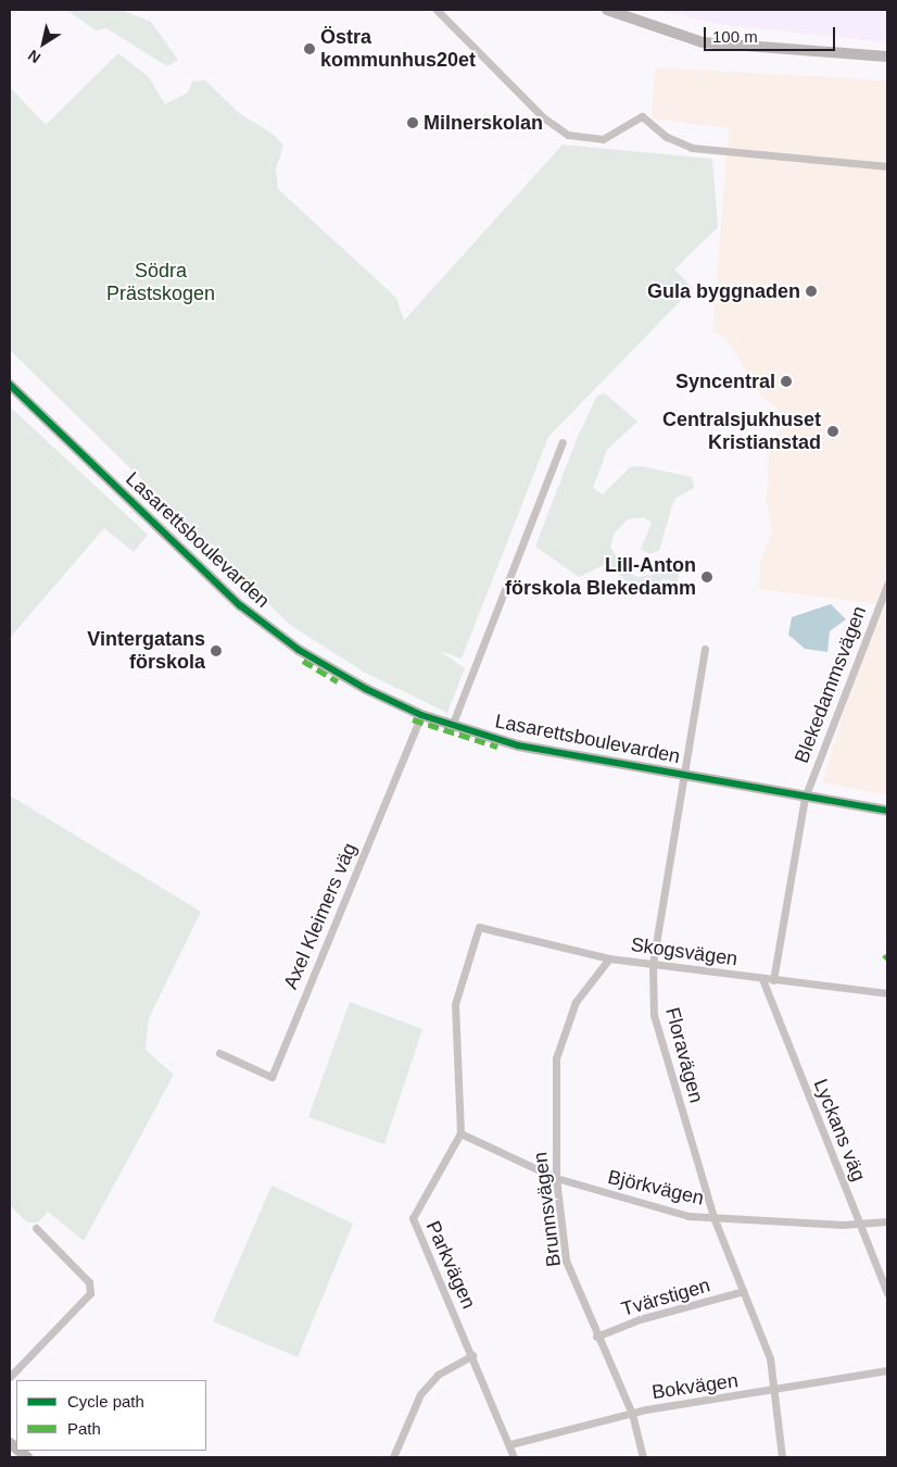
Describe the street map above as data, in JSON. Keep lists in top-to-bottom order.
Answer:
{
  "streets": {
    "street": [
      "Lasarettsboulevarden",
      "Blekedammsvägen",
      "Axel Kleimers väg",
      "Skogsvägen",
      "Floravägen",
      "Lyckans väg",
      "Björkvägen",
      "Brunnsvägen",
      "Parkvägen",
      "Tvärstigen",
      "Bokvägen"
    ]
  },
  "crossings": [
    ["Lasarettsboulevarden", "Blekedammsvägen"],
    ["Lasarettsboulevarden", "Axel Kleimers väg"],
    ["Lasarettsboulevarden", "Floravägen"],
    ["Skogsvägen", "Floravägen"],
    ["Skogsvägen", "Lyckans väg"],
    ["Skogsvägen", "Björkvägen"],
    ["Skogsvägen", "Brunnsvägen"],
    ["Skogsvägen", "Parkvägen"],
    ["Floravägen", "Björkvägen"],
    ["Floravägen", "Tvärstigen"],
    ["Floravägen", "Bokvägen"],
    ["Lyckans väg", "Björkvägen"],
    ["Björkvägen", "Brunnsvägen"],
    ["Björkvägen", "Parkvägen"],
    ["Brunnsvägen", "Tvärstigen"],
    ["Brunnsvägen", "Bokvägen"],
    ["Parkvägen", "Bokvägen"]
  ],
  "parks": ["Södra Prästskogen"],
  "places": [
    "Östra kommunhus20et",
    "Milnerskolan",
    "Gula byggnaden",
    "Syncentral",
    "Centralsjukhuset Kristianstad",
    "Lill-Anton förskola Blekedamm",
    "Vintergatans förskola"
  ],
  "legend": ["Cycle path", "Path"],
  "scale_bar": "100 m",
  "north": "bottom left"
}
